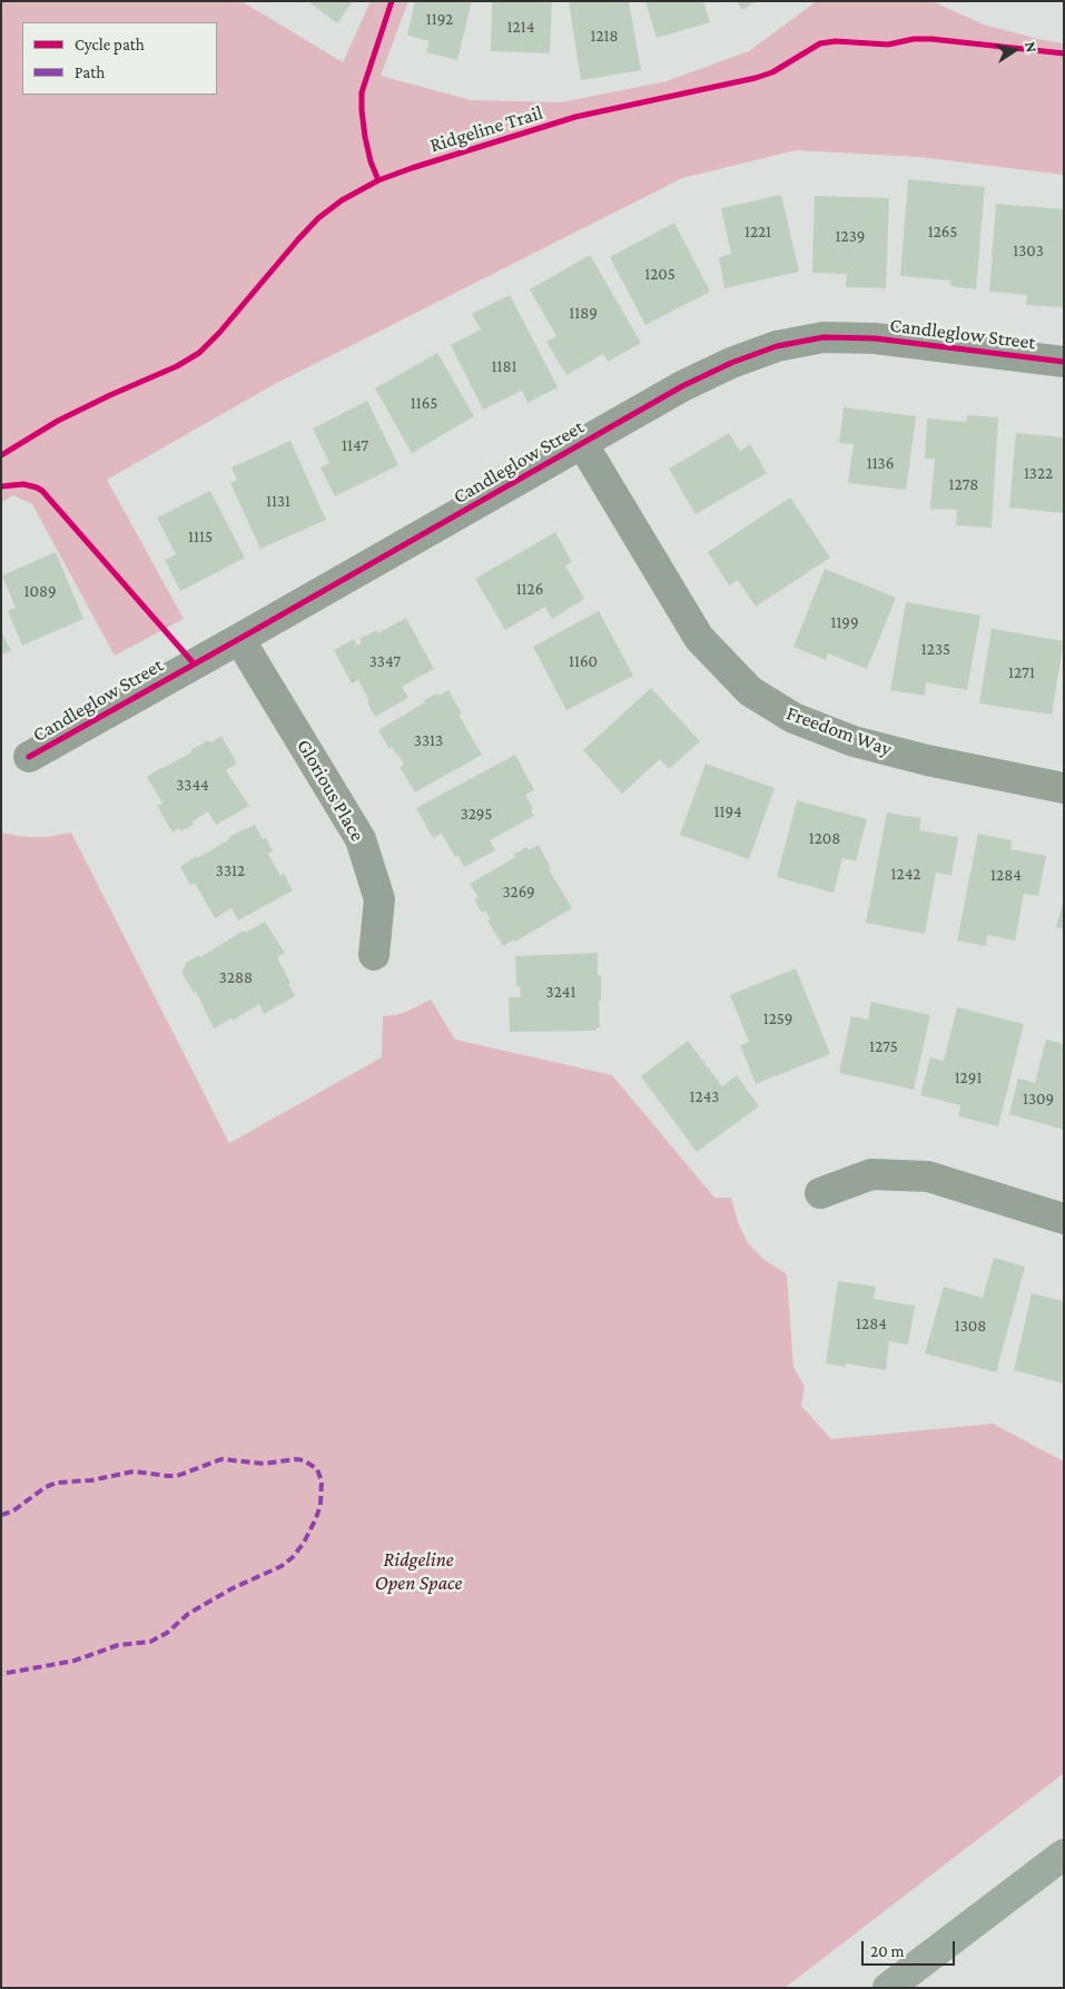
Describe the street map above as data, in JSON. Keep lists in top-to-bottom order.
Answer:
{
  "streets": {
    "street": ["Candleglow Street", "Freedom Way", "Glorious Place"],
    "cycle path": ["Ridgeline Trail"]
  },
  "crossings": [
    ["Candleglow Street", "Freedom Way"],
    ["Candleglow Street", "Glorious Place"]
  ],
  "parks": ["Ridgeline Open Space"],
  "house_numbers": [
    "1192",
    "1214",
    "1218",
    "1221",
    "1265",
    "1239",
    "1303",
    "1205",
    "1189",
    "1181",
    "1165",
    "1147",
    "1136",
    "1322",
    "1278",
    "1131",
    "1115",
    "1126",
    "1089",
    "1199",
    "1235",
    "3347",
    "1160",
    "1271",
    "3313",
    "3344",
    "1194",
    "3295",
    "1208",
    "3312",
    "1242",
    "1284",
    "3269",
    "3288",
    "3241",
    "1259",
    "1275",
    "1291",
    "1243",
    "1309",
    "1284",
    "1308"
  ],
  "legend": ["Cycle path", "Path"],
  "scale_bar": "20 m",
  "north": "right"
}
